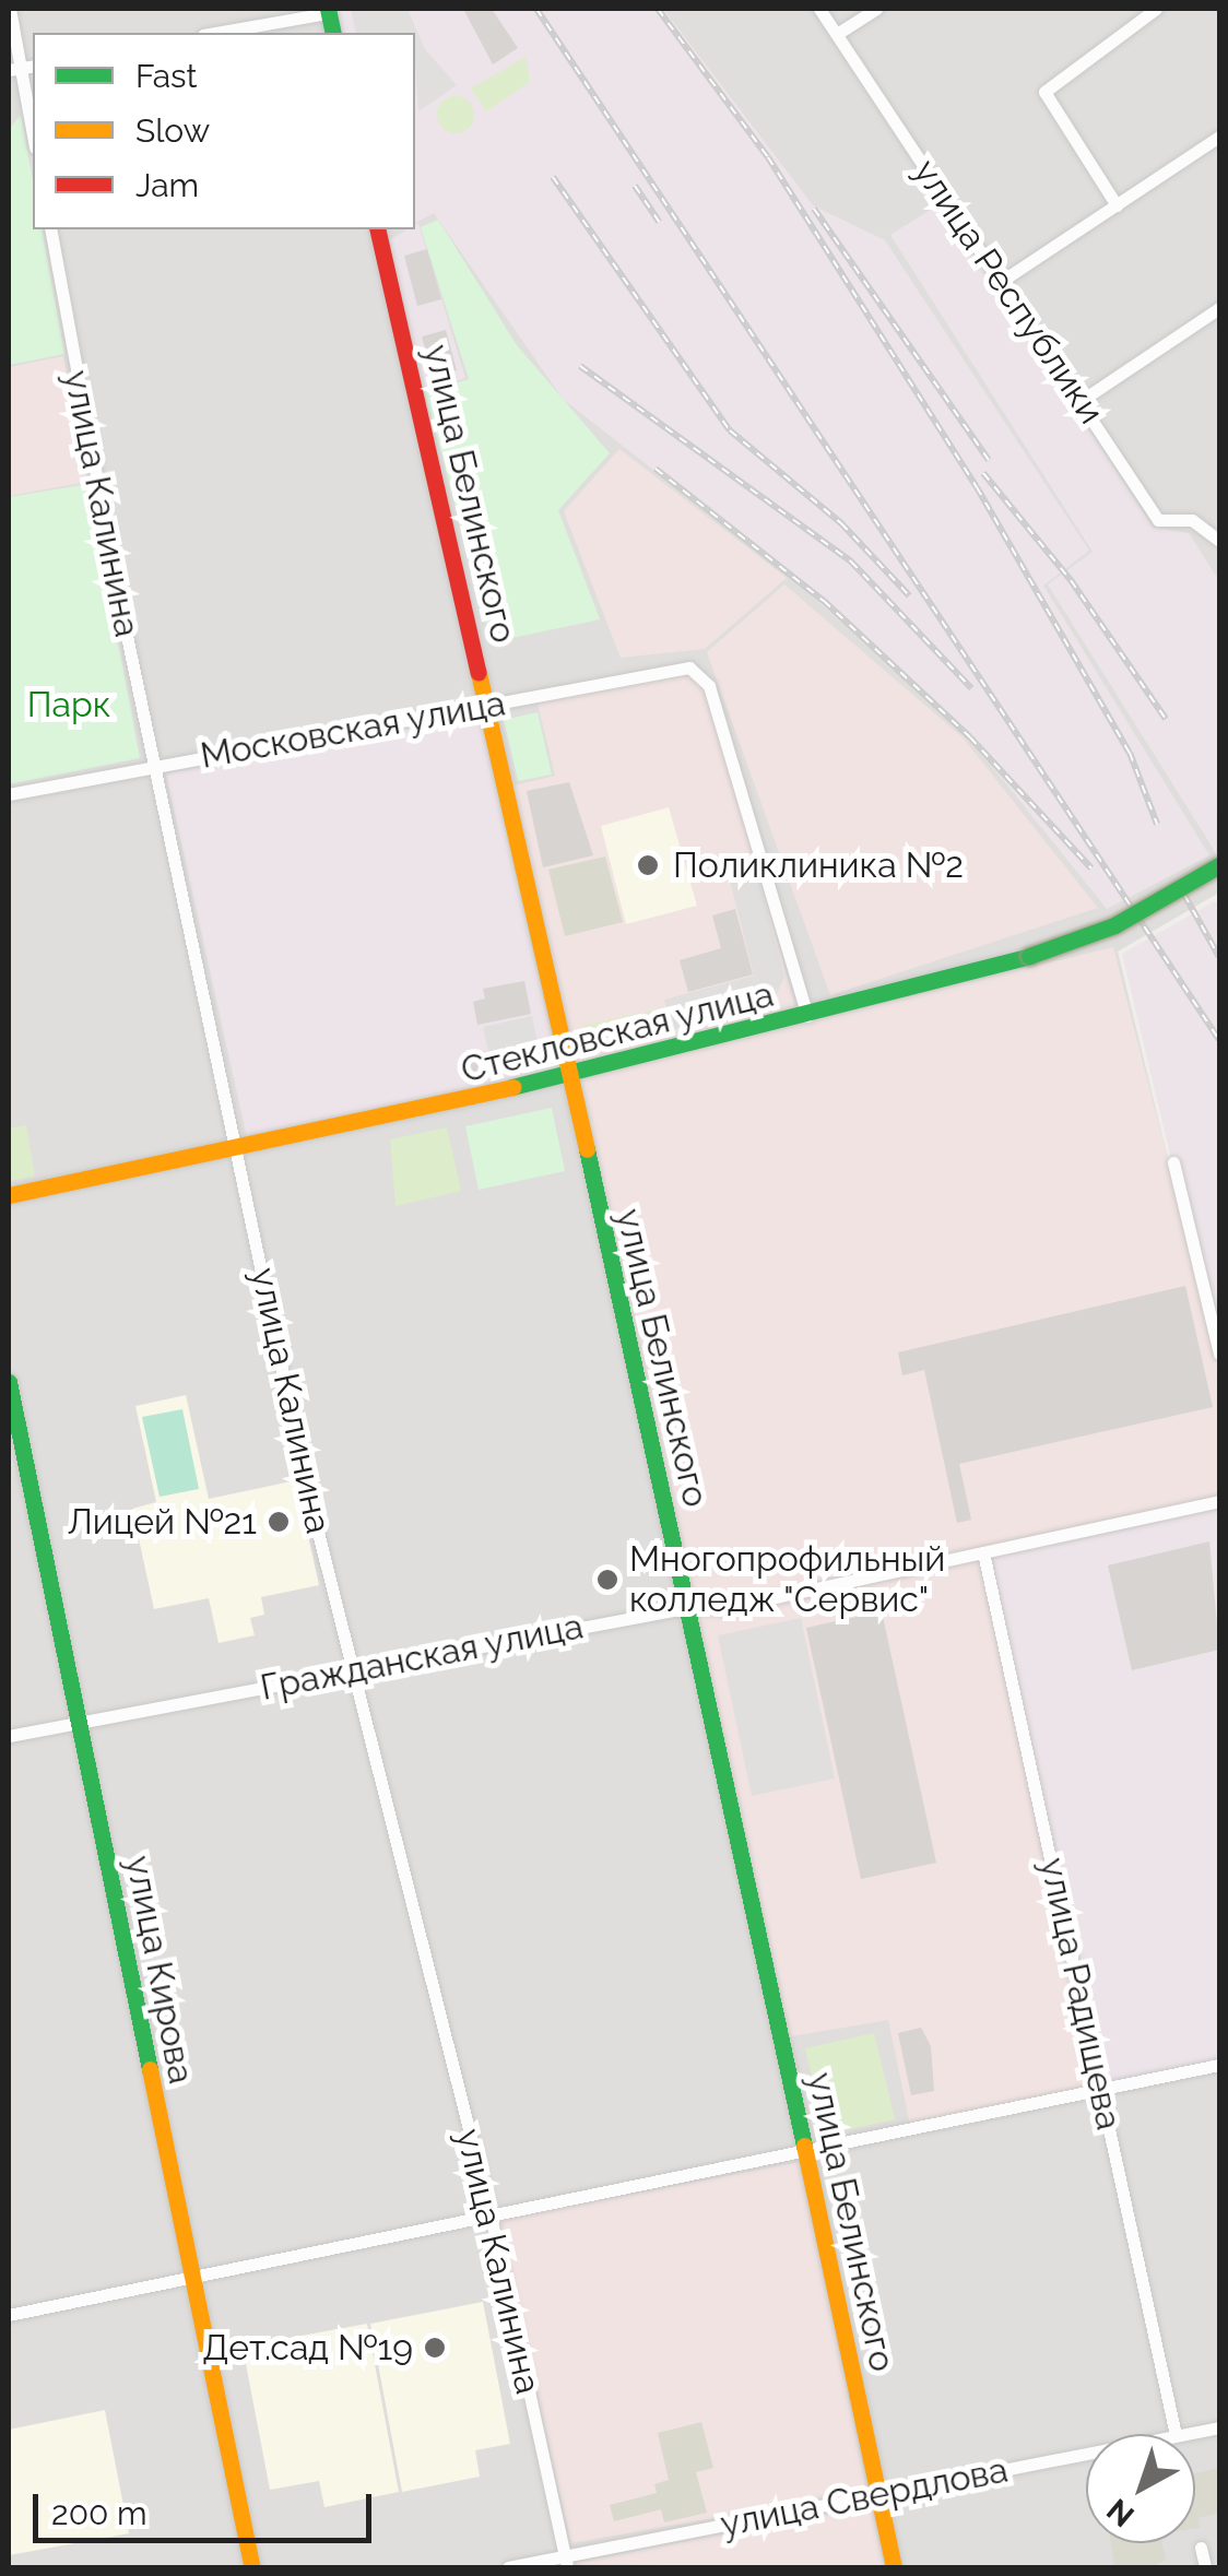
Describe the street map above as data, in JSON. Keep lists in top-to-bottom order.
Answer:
{
  "streets": {
    "street": [
      "улица Республики",
      "улица Белинского",
      "улица Калинина",
      "Московская улица",
      "Стекловская улица",
      "Гражданская улица",
      "улица Кирова",
      "улица Радищева",
      "улица Свердлова"
    ]
  },
  "crossings": [
    ["улица Белинского", "Московская улица"],
    ["улица Белинского", "Стекловская улица"],
    ["улица Белинского", "Гражданская улица"],
    ["улица Белинского", "улица Свердлова"],
    ["улица Калинина", "Московская улица"],
    ["улица Калинина", "Стекловская улица"],
    ["улица Калинина", "Гражданская улица"],
    ["улица Калинина", "улица Свердлова"],
    ["Московская улица", "Стекловская улица"],
    ["Гражданская улица", "улица Кирова"],
    ["Гражданская улица", "улица Радищева"]
  ],
  "parks": ["Парк"],
  "places": [
    "Поликлиника №2",
    "Лицей №21",
    "Многопрофильный колледж \"Сервис\"",
    "Дет.сад №19"
  ],
  "legend": ["Fast", "Slow", "Jam"],
  "scale_bar": "200 m",
  "north": "bottom left"
}
